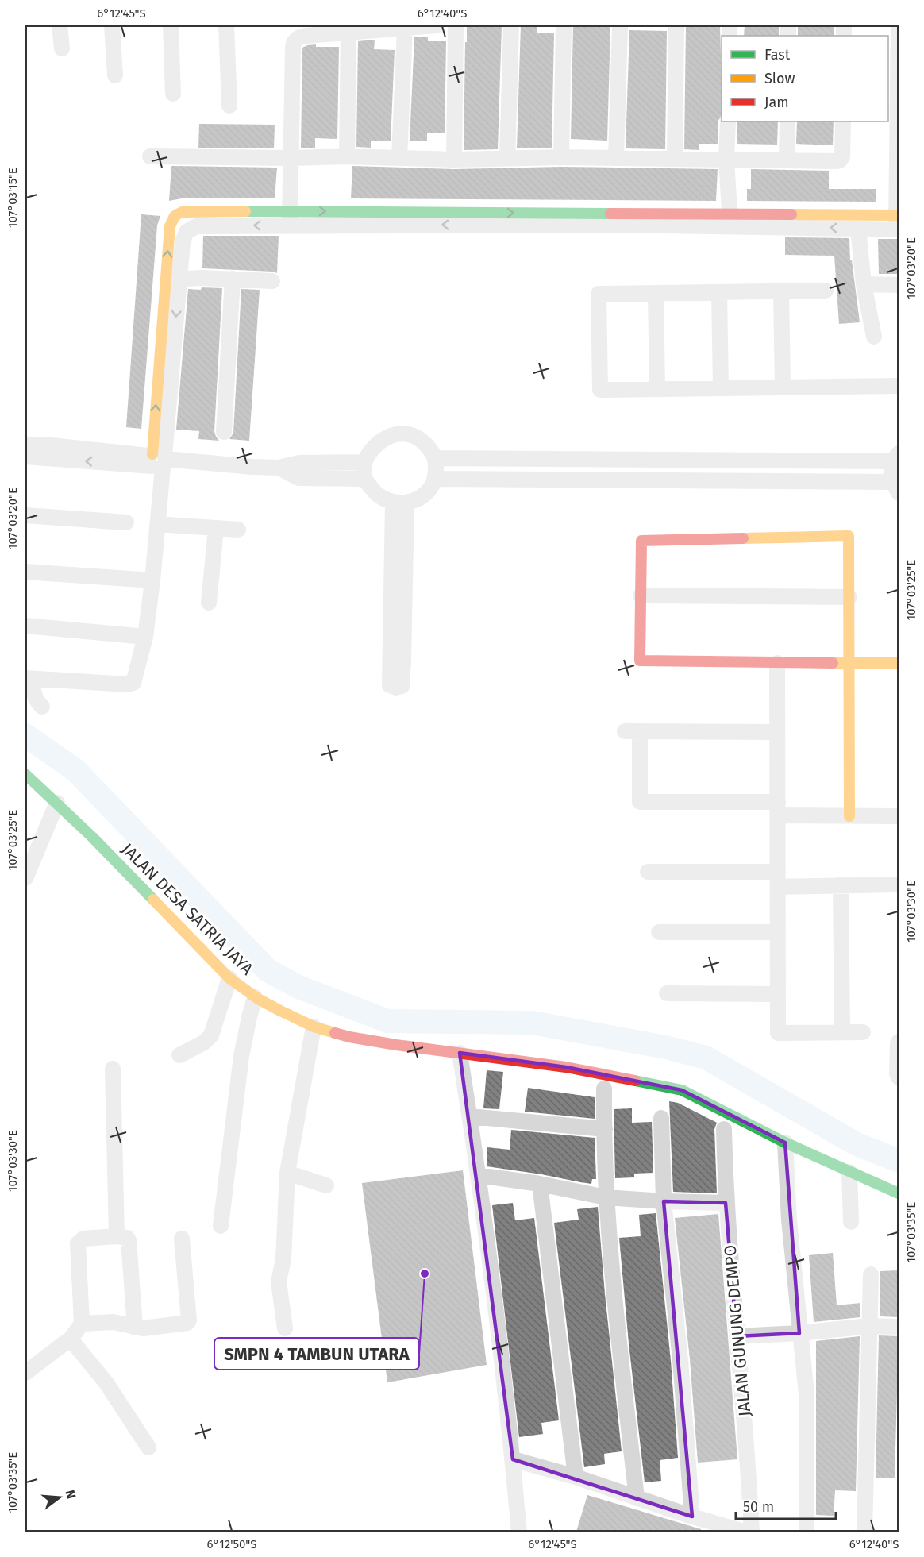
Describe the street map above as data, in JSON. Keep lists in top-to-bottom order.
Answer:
{
  "streets": {
    "street": ["JALAN DESA SATRIA JAYA", "JALAN GUNUNG DEMPO"]
  },
  "places": ["SMPN 4 TAMBUN UTARA"],
  "legend": ["Fast", "Slow", "Jam"],
  "scale_bar": "50 m",
  "north": "right",
  "coordinates": [
    "6°12'45\"S",
    "6°12'40\"S",
    "107°03'15\"E",
    "107°03'20\"E",
    "107°03'25\"E",
    "107°03'30\"E",
    "107°03'35\"E",
    "6°12'50\"S"
  ]
}
